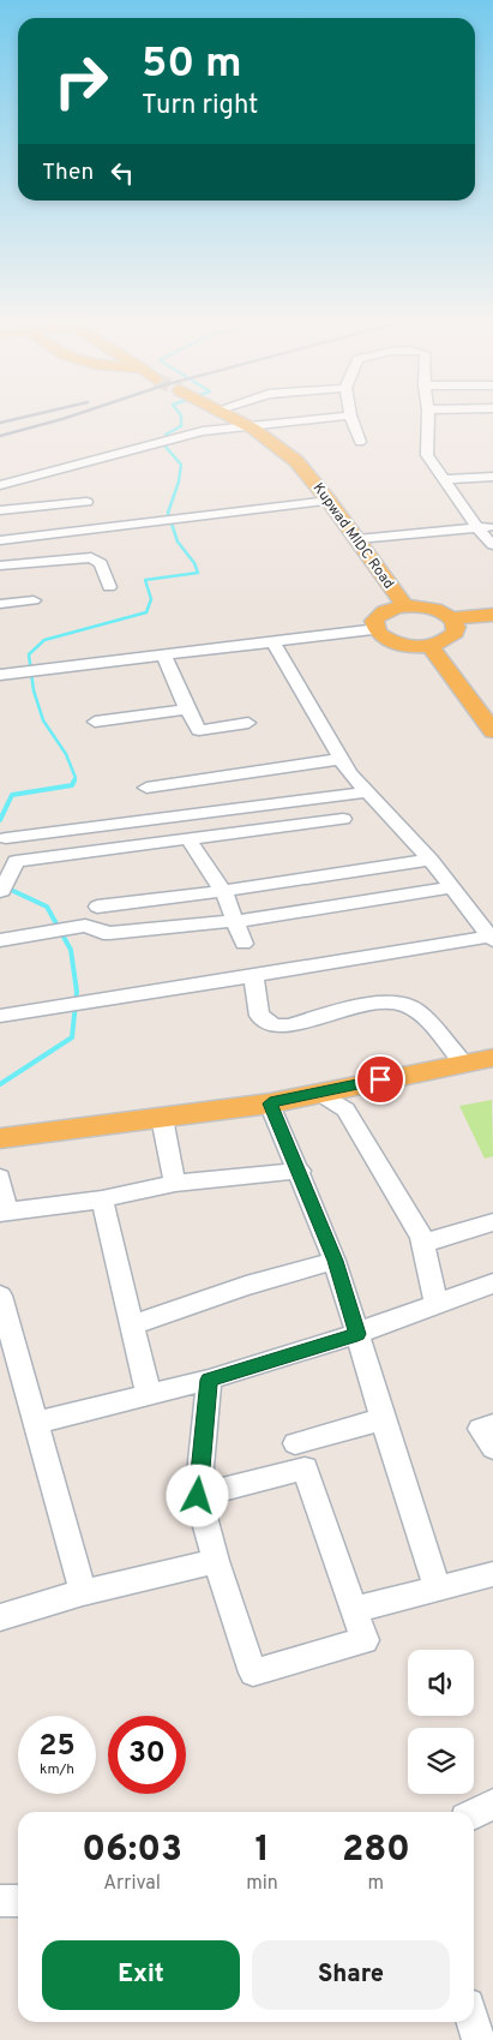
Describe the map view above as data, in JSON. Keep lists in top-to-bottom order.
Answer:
{
  "streets": {
    "main road": ["Kupwad MIDC Road"]
  },
  "page": {
    "turn": ["50 m", "Turn right"],
    "then": "Then",
    "speed": "25 km/h",
    "limit": "30",
    "eta": [
      "06:03",
      "Arrival",
      "1",
      "min",
      "280",
      "m"
    ],
    "buttons": ["Exit", "Share"]
  }
}
